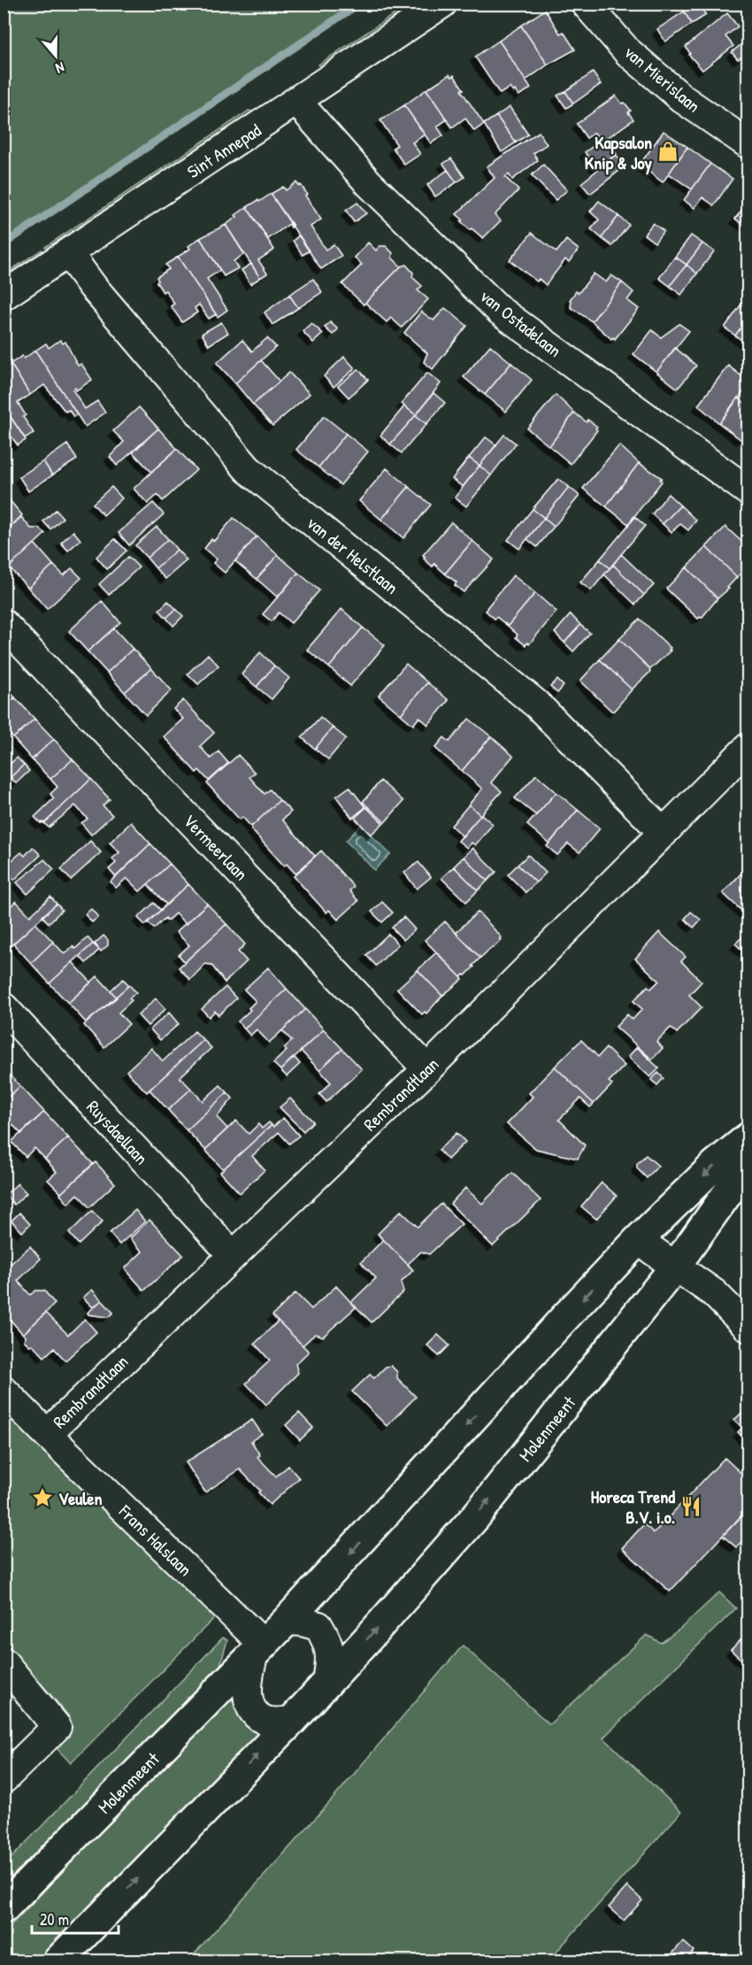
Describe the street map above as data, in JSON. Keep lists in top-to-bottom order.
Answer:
{
  "streets": {
    "main road": ["Molenmeent"],
    "street": [
      "van Mierislaan",
      "Sint Annepad",
      "van Ostadelaan",
      "van der Helstlaan",
      "Vermeerlaan",
      "Rembrandtlaan",
      "Ruysdaellaan",
      "Frans Halslaan"
    ]
  },
  "crossings": [
    ["Sint Annepad", "van Ostadelaan"],
    ["Sint Annepad", "van der Helstlaan"],
    ["van der Helstlaan", "Rembrandtlaan"],
    ["Vermeerlaan", "Rembrandtlaan"],
    ["Rembrandtlaan", "Ruysdaellaan"],
    ["Rembrandtlaan", "Frans Halslaan"],
    ["Molenmeent", "Frans Halslaan"]
  ],
  "places": {
    "shop": ["Kapsalon Knip & Joy"],
    "place": ["Veulen"],
    "restaurant": ["Horeca Trend B.V. i.o."]
  },
  "scale_bar": "20 m",
  "north": "bottom"
}
